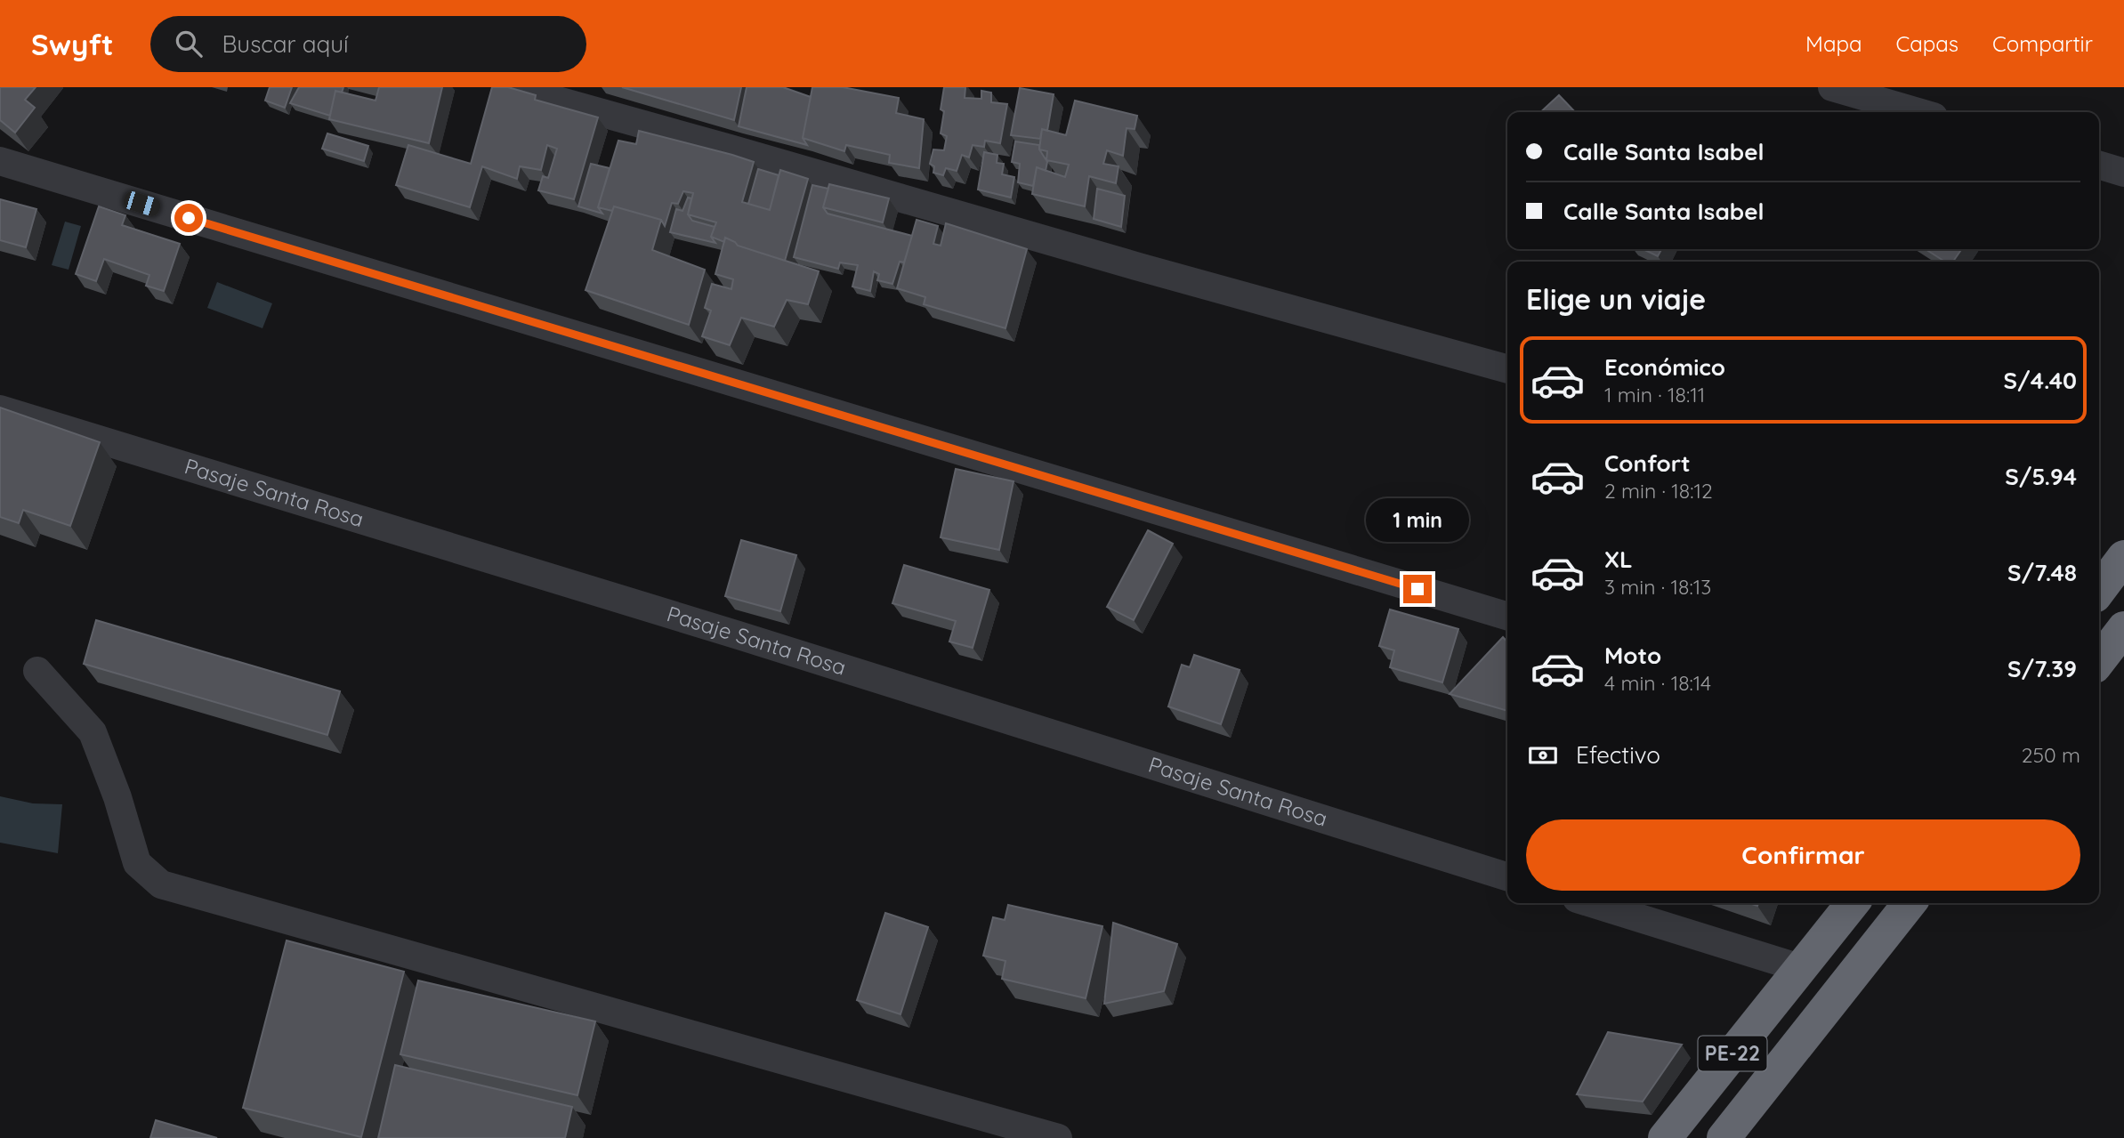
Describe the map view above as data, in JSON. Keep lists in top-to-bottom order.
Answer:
{
  "streets": {
    "highway": ["PE-22"],
    "street": ["Pasaje Santa Rosa"]
  },
  "page": {
    "header": "Swyft",
    "search": "Buscar aquí",
    "nav": ["Mapa", "Capas", "Compartir"],
    "banner": ["Calle Santa Isabel", "Calle Santa Isabel"],
    "heading": "Elige un viaje",
    "list": [
      {
        "name": "Económico",
        "note": "1 min · 18:11",
        "value": "S/4.40"
      },
      {
        "name": "Confort",
        "note": "2 min · 18:12",
        "value": "S/5.94"
      },
      {
        "name": "XL",
        "note": "3 min · 18:13",
        "value": "S/7.48"
      },
      {
        "name": "Moto",
        "note": "4 min · 18:14",
        "value": "S/7.39"
      }
    ],
    "bubble": "1 min",
    "pay": ["Efectivo", "250 m"],
    "buttons": "Confirmar"
  }
}
